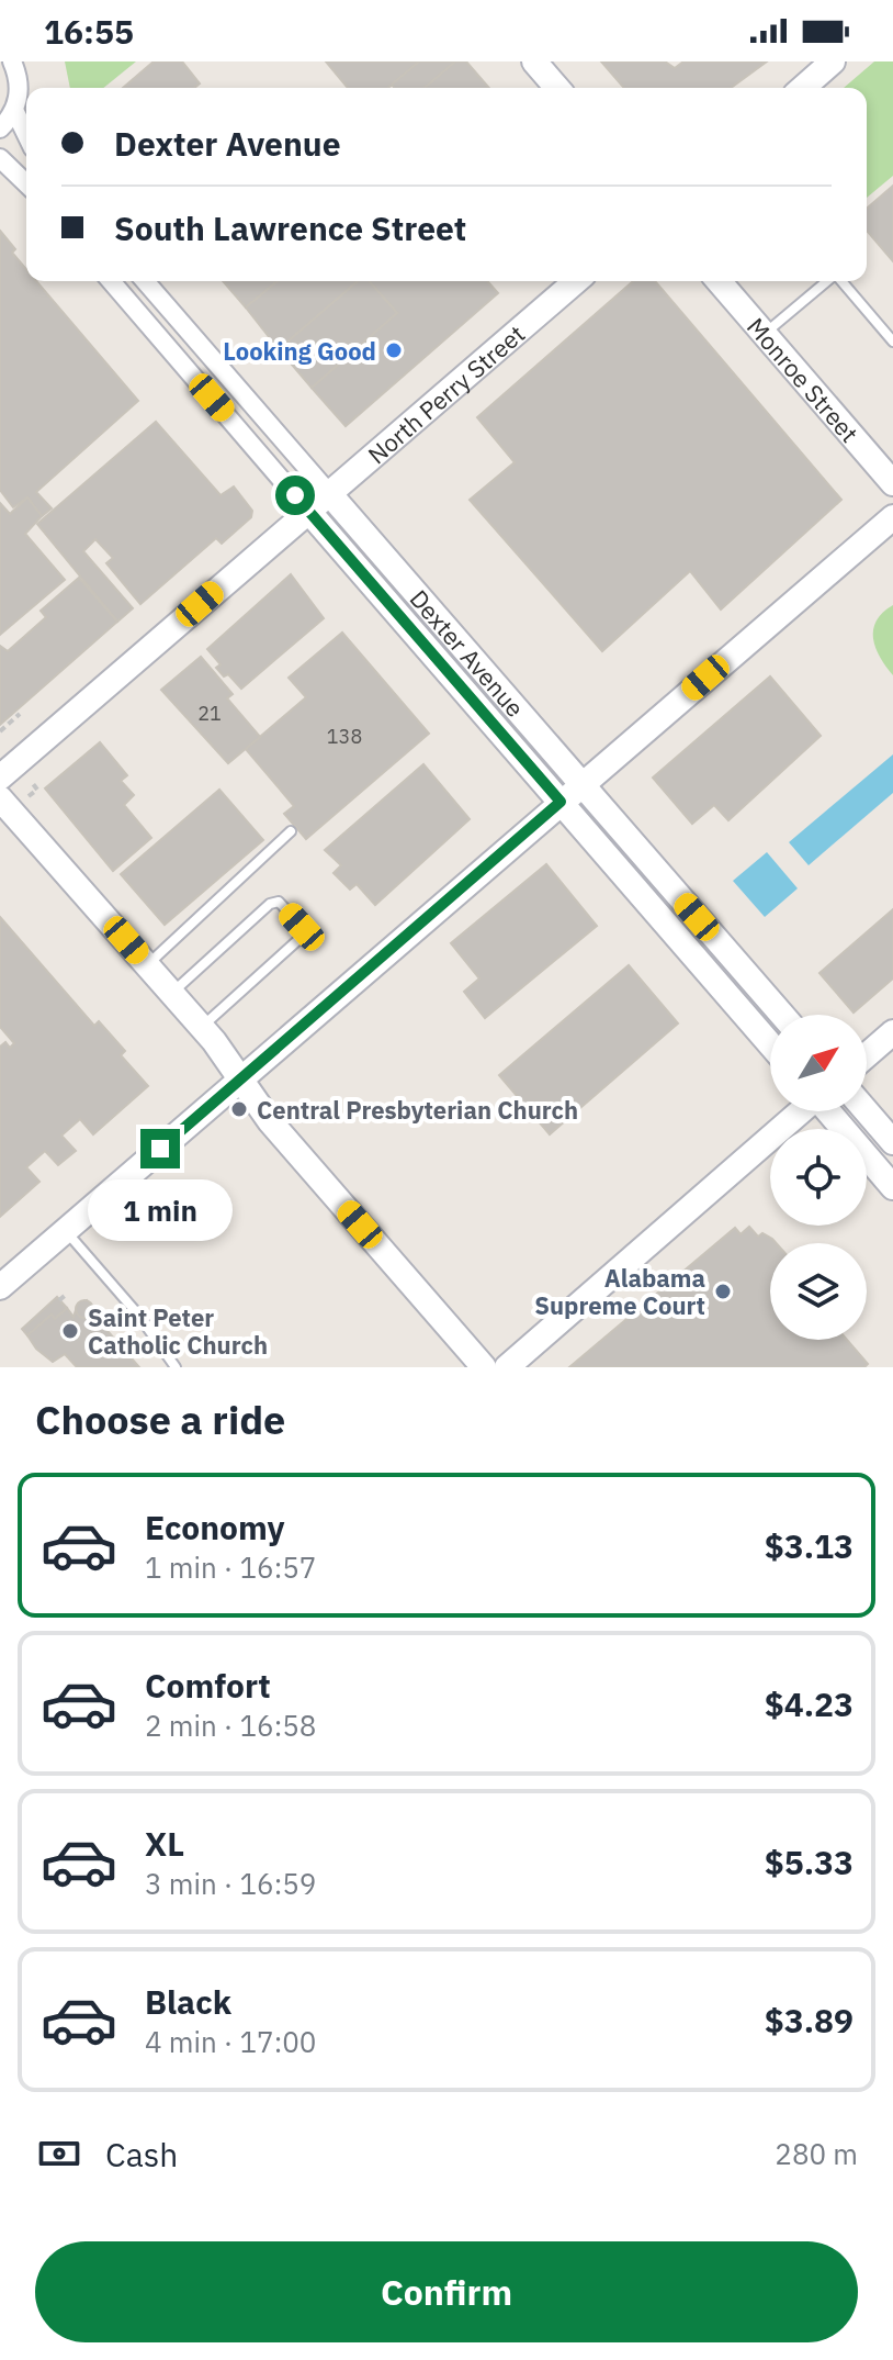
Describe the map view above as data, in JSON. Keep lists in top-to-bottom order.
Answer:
{
  "streets": {
    "street": ["Monroe Street", "North Perry Street", "Dexter Avenue"]
  },
  "crossings": [
    ["North Perry Street", "Dexter Avenue"]
  ],
  "places": [
    "Looking Good",
    "Central Presbyterian Church",
    "Alabama Supreme Court",
    "Saint Peter Catholic Church"
  ],
  "house_numbers": ["21", "138"],
  "north": "top right",
  "page": {
    "status": "16:55",
    "banner": ["Dexter Avenue", "South Lawrence Street"],
    "bubble": "1 min",
    "heading": "Choose a ride",
    "list": [
      {
        "name": "Economy",
        "note": "1 min · 16:57",
        "value": "$3.13"
      },
      {
        "name": "Comfort",
        "note": "2 min · 16:58",
        "value": "$4.23"
      },
      {
        "name": "XL",
        "note": "3 min · 16:59",
        "value": "$5.33"
      },
      {
        "name": "Black",
        "note": "4 min · 17:00",
        "value": "$3.89"
      }
    ],
    "pay": ["Cash", "280 m"],
    "buttons": "Confirm"
  }
}
